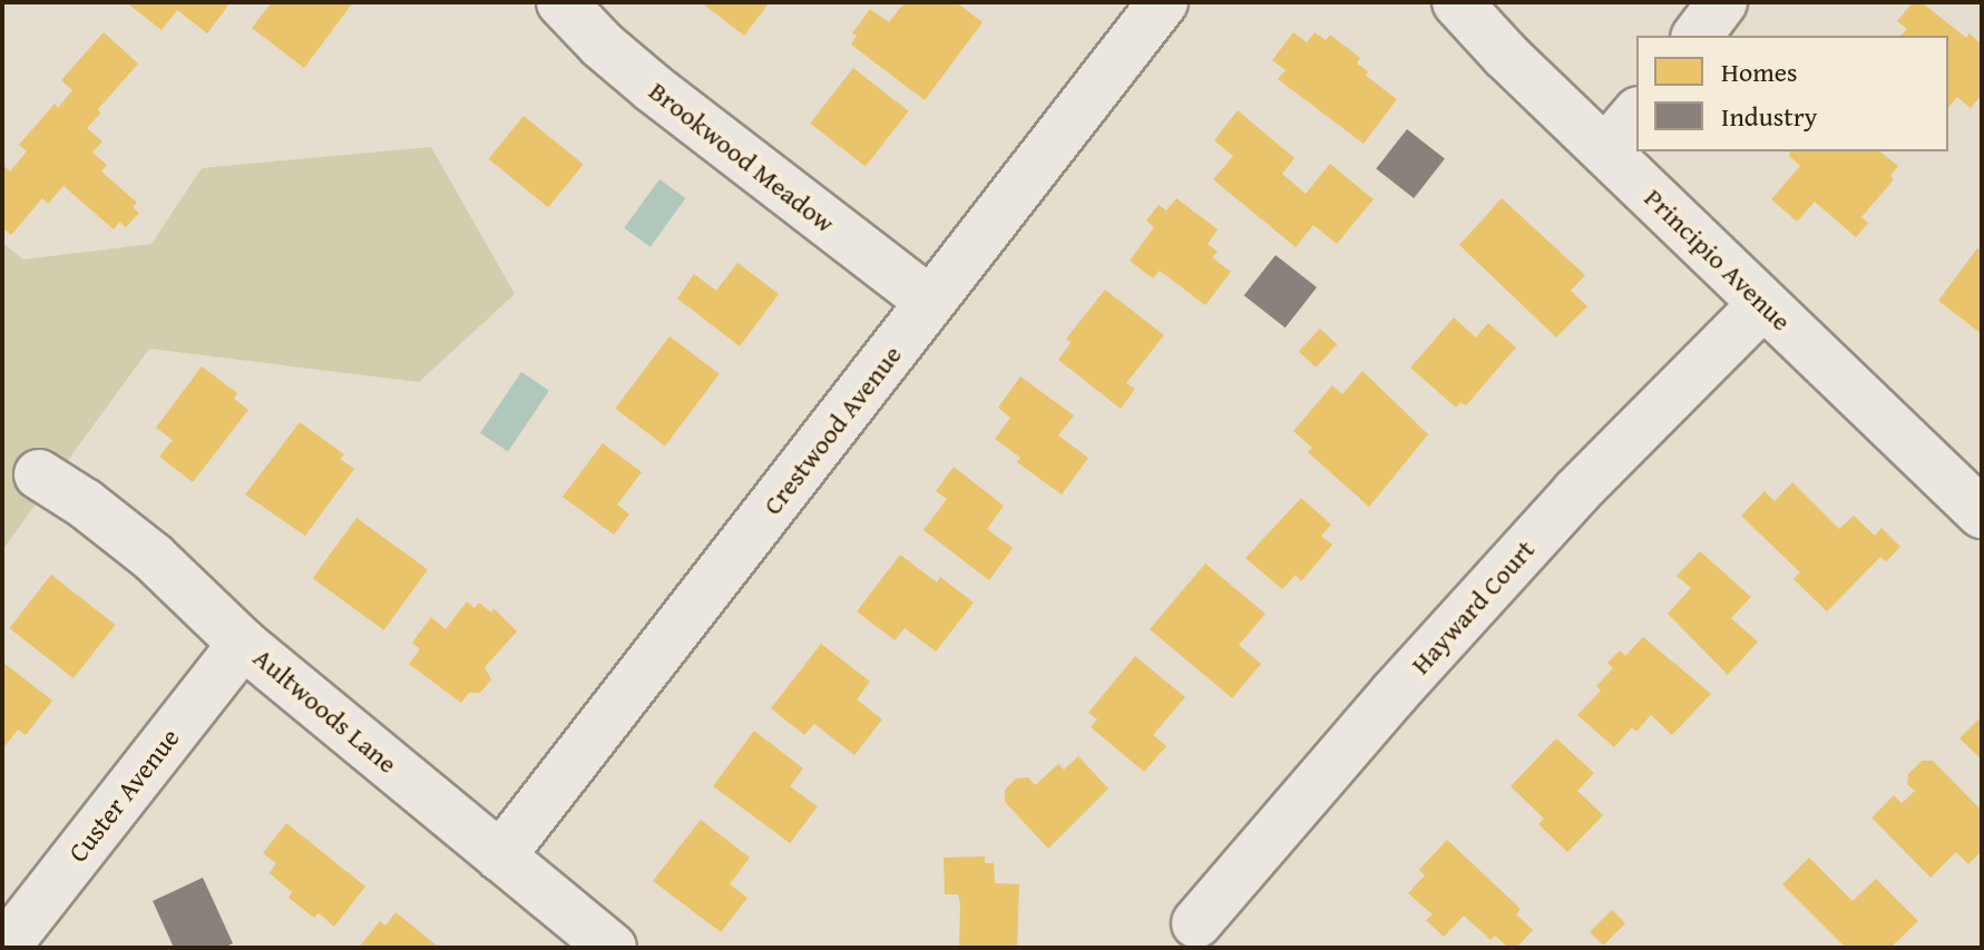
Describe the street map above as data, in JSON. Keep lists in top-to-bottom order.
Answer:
{
  "streets": {
    "street": [
      "Brookwood Meadow",
      "Principio Avenue",
      "Crestwood Avenue",
      "Hayward Court",
      "Aultwoods Lane",
      "Custer Avenue"
    ]
  },
  "crossings": [
    ["Brookwood Meadow", "Crestwood Avenue"],
    ["Principio Avenue", "Hayward Court"],
    ["Crestwood Avenue", "Aultwoods Lane"],
    ["Aultwoods Lane", "Custer Avenue"]
  ],
  "legend": ["Homes", "Industry"]
}
